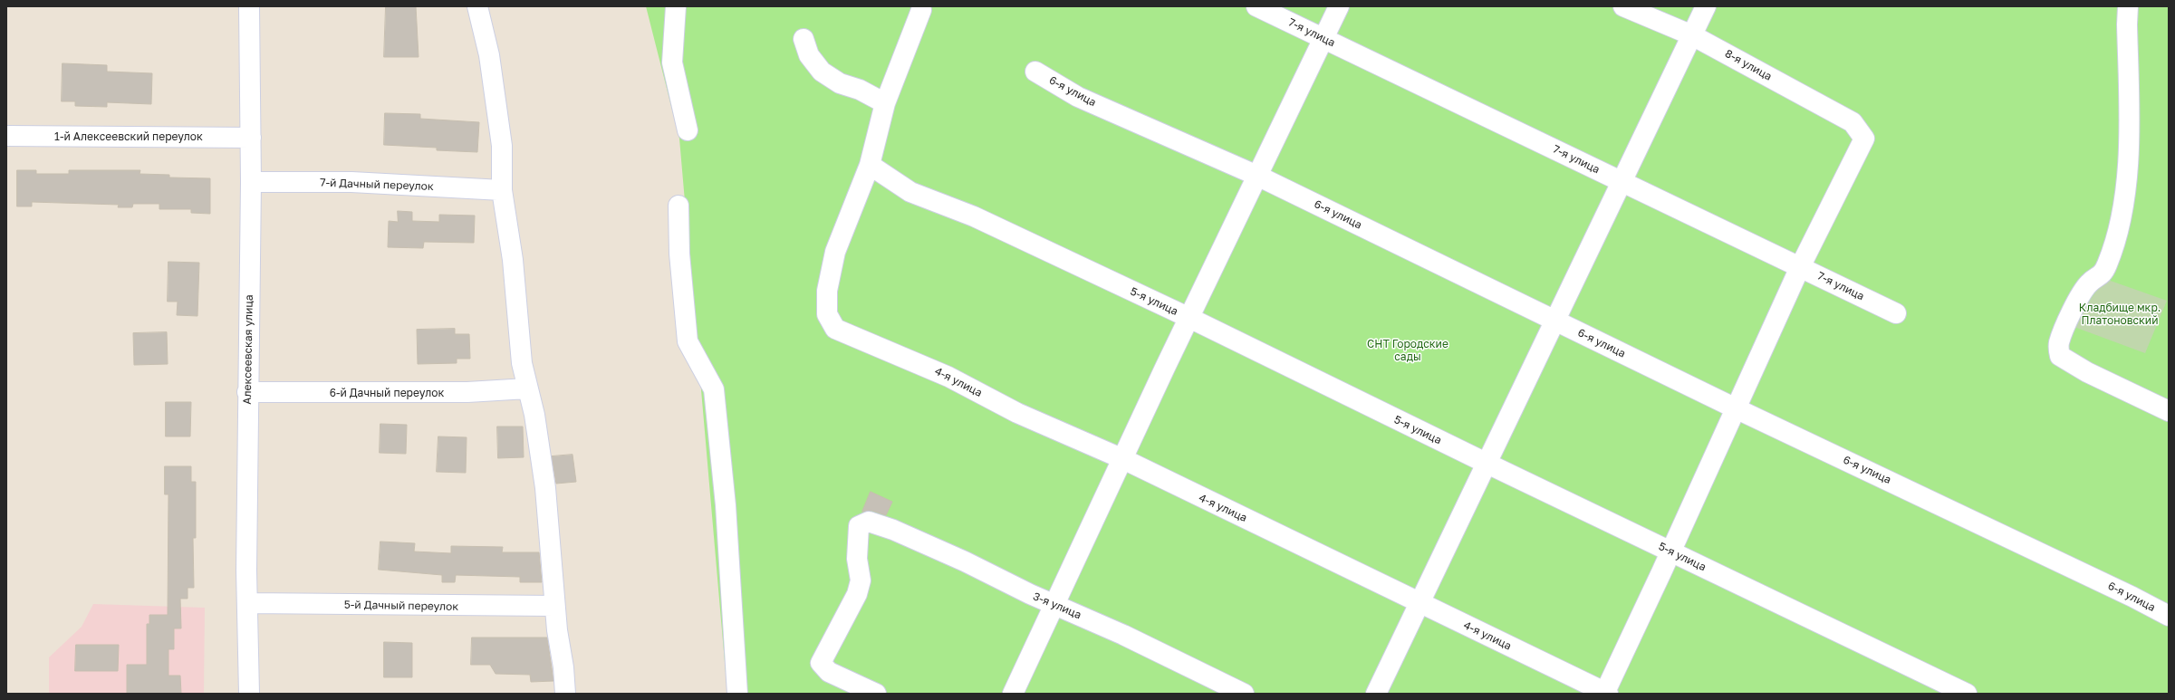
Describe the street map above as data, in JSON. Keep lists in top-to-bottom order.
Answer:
{
  "streets": {
    "street": [
      "7-я улица",
      "8-я улица",
      "6-я улица",
      "1-й Алексеевский переулок",
      "7-й Дачный переулок",
      "5-я улица",
      "Алексеевская улица",
      "4-я улица",
      "6-й Дачный переулок",
      "5-й Дачный переулок",
      "3-я улица"
    ]
  },
  "crossings": [
    ["7-я улица", "8-я улица"],
    ["1-й Алексеевский переулок", "Алексеевская улица"],
    ["7-й Дачный переулок", "Алексеевская улица"],
    ["5-я улица", "4-я улица"],
    ["Алексеевская улица", "6-й Дачный переулок"],
    ["Алексеевская улица", "5-й Дачный переулок"]
  ],
  "parks": ["Кладбище мкр. Платоновский", "СНТ Городские сады"]
}
